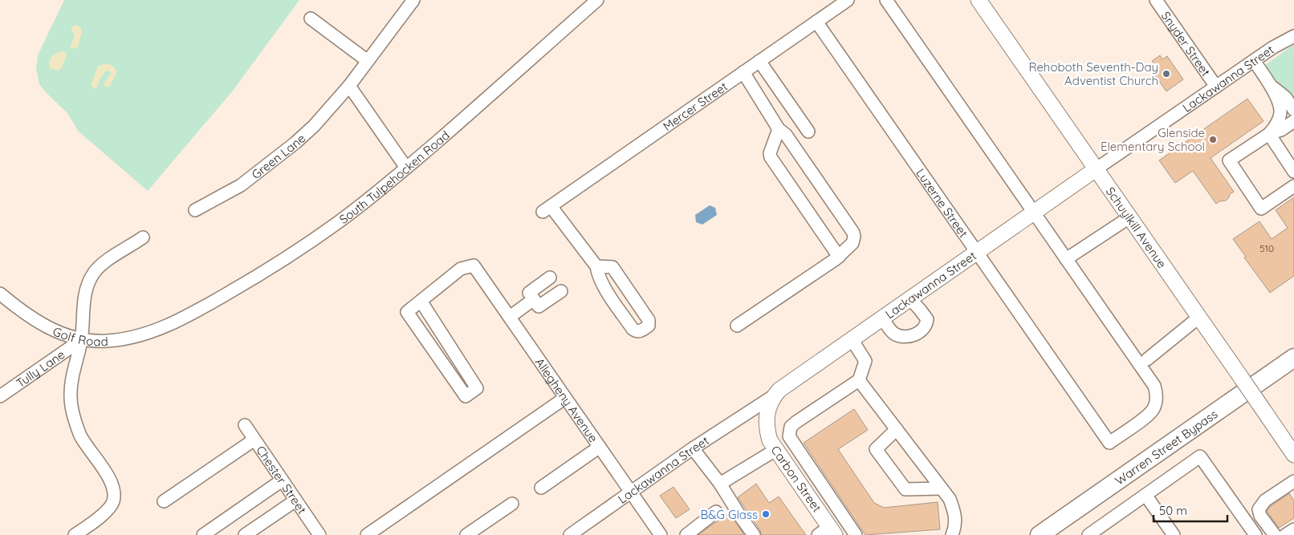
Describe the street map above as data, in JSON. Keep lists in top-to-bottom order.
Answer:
{
  "streets": {
    "highway": ["Warren Street Bypass"],
    "main road": ["Lackawanna Street", "Schuylkill Avenue", "Carbon Street"],
    "street": [
      "Snyder Street",
      "Mercer Street",
      "Green Lane",
      "South Tulpehocken Road",
      "Luzerne Street",
      "Golf Road",
      "Tully Lane",
      "Allegheny Avenue",
      "Chester Street"
    ]
  },
  "crossings": [
    ["Snyder Street", "Lackawanna Street"],
    ["Lackawanna Street", "Luzerne Street"],
    ["Lackawanna Street", "Schuylkill Avenue"],
    ["Lackawanna Street", "Allegheny Avenue"],
    ["Lackawanna Street", "Carbon Street"],
    ["Mercer Street", "Luzerne Street"],
    ["South Tulpehocken Road", "Golf Road"],
    ["Golf Road", "Tully Lane"]
  ],
  "places": ["Rehoboth Seventh-Day Adventist Church", "Glenside Elementary School", "B&G Glass"],
  "house_numbers": ["510"],
  "scale_bar": "50 m"
}
